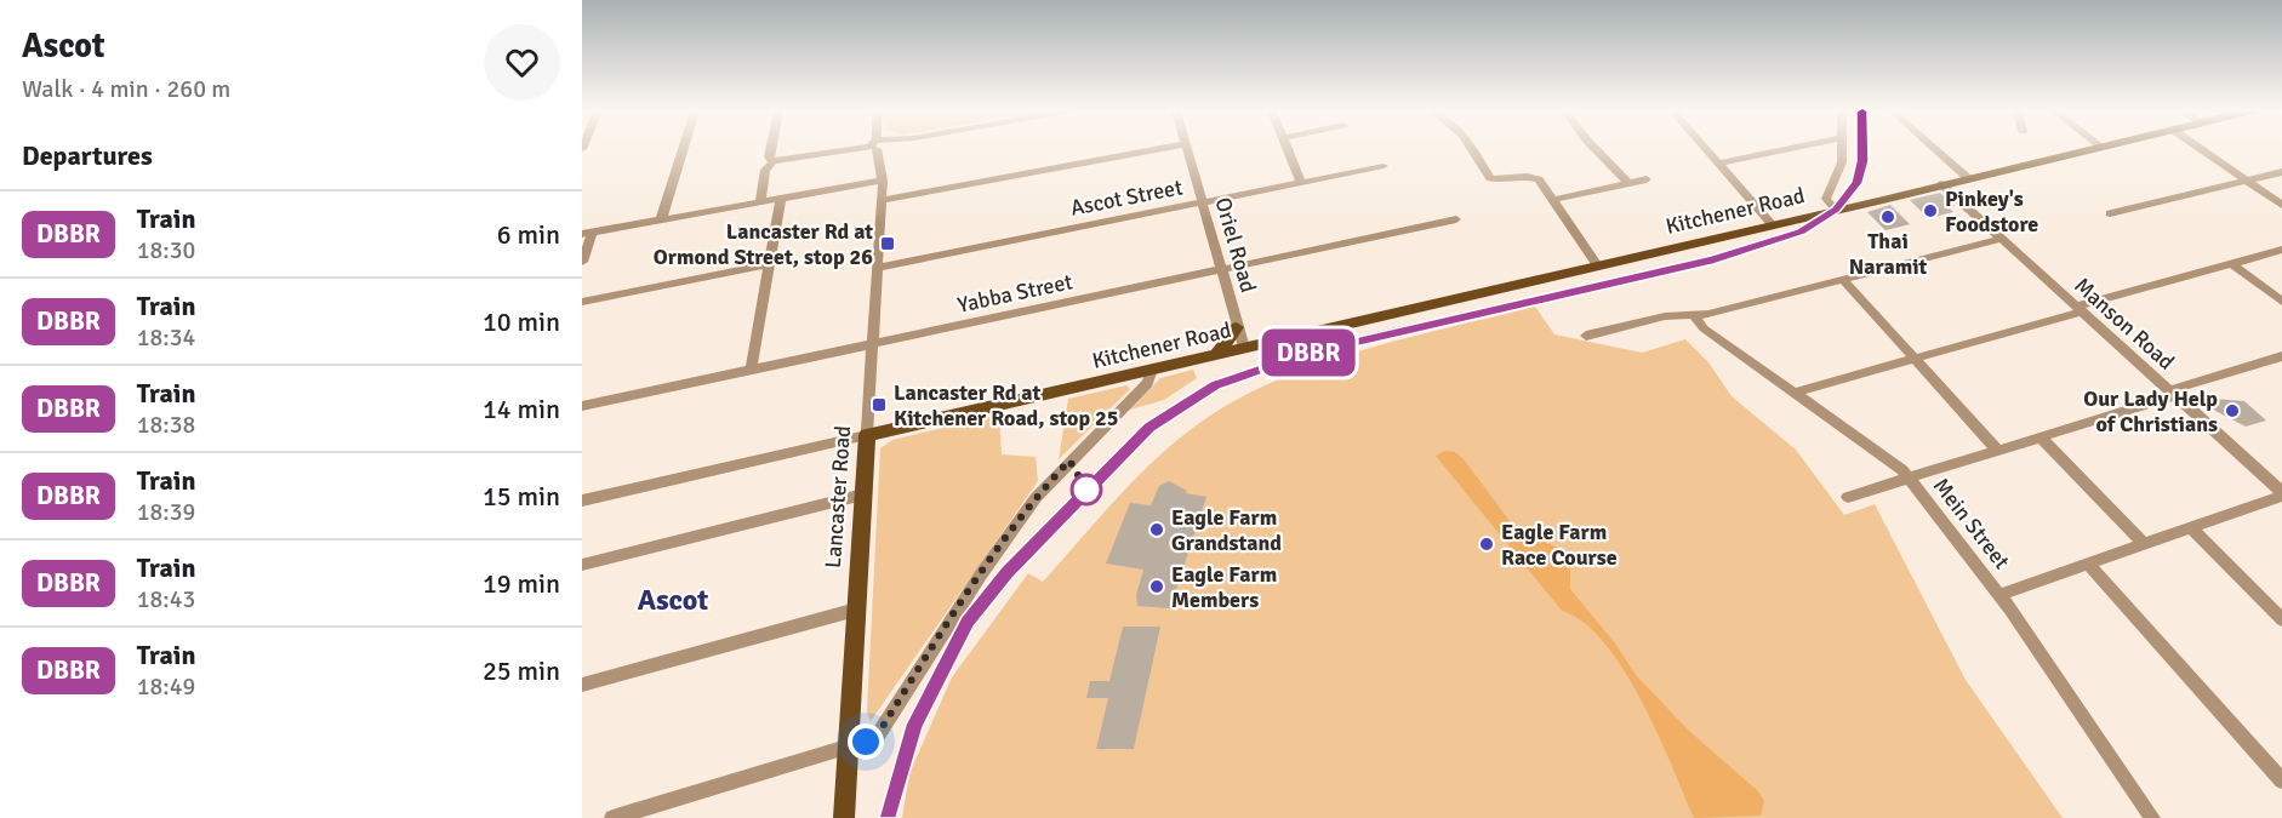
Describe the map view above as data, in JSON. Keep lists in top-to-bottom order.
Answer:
{
  "streets": {
    "main road": ["Kitchener Road", "Lancaster Road"],
    "street": [
      "Ascot Street",
      "Oriel Road",
      "Yabba Street",
      "Manson Road",
      "Mein Street"
    ]
  },
  "crossings": [
    ["Ascot Street", "Oriel Road"],
    ["Ascot Street", "Lancaster Road"],
    ["Kitchener Road", "Oriel Road"],
    ["Kitchener Road", "Manson Road"],
    ["Kitchener Road", "Lancaster Road"],
    ["Oriel Road", "Yabba Street"],
    ["Yabba Street", "Lancaster Road"]
  ],
  "districts": ["Ascot"],
  "places": {
    "other": [
      "Pinkey's Foodstore",
      "Thai Naramit",
      "Our Lady Help of Christians",
      "Eagle Farm Grandstand",
      "Eagle Farm Race Course",
      "Eagle Farm Members"
    ],
    "transit": ["Lancaster Rd at Ormond Street, stop 26", "Lancaster Rd at Kitchener Road, stop 25"]
  },
  "page": {
    "heading": [
      ["Ascot", "Walk · 4 min · 260 m"],
      "Departures"
    ],
    "on_map": "DBBR",
    "list": [
      {
        "mark": "DBBR",
        "name": "Train",
        "note": "18:30",
        "value": "6 min"
      },
      {
        "mark": "DBBR",
        "name": "Train",
        "note": "18:34",
        "value": "10 min"
      },
      {
        "mark": "DBBR",
        "name": "Train",
        "note": "18:38",
        "value": "14 min"
      },
      {
        "mark": "DBBR",
        "name": "Train",
        "note": "18:39",
        "value": "15 min"
      },
      {
        "mark": "DBBR",
        "name": "Train",
        "note": "18:43",
        "value": "19 min"
      },
      {
        "mark": "DBBR",
        "name": "Train",
        "note": "18:49",
        "value": "25 min"
      }
    ]
  }
}
